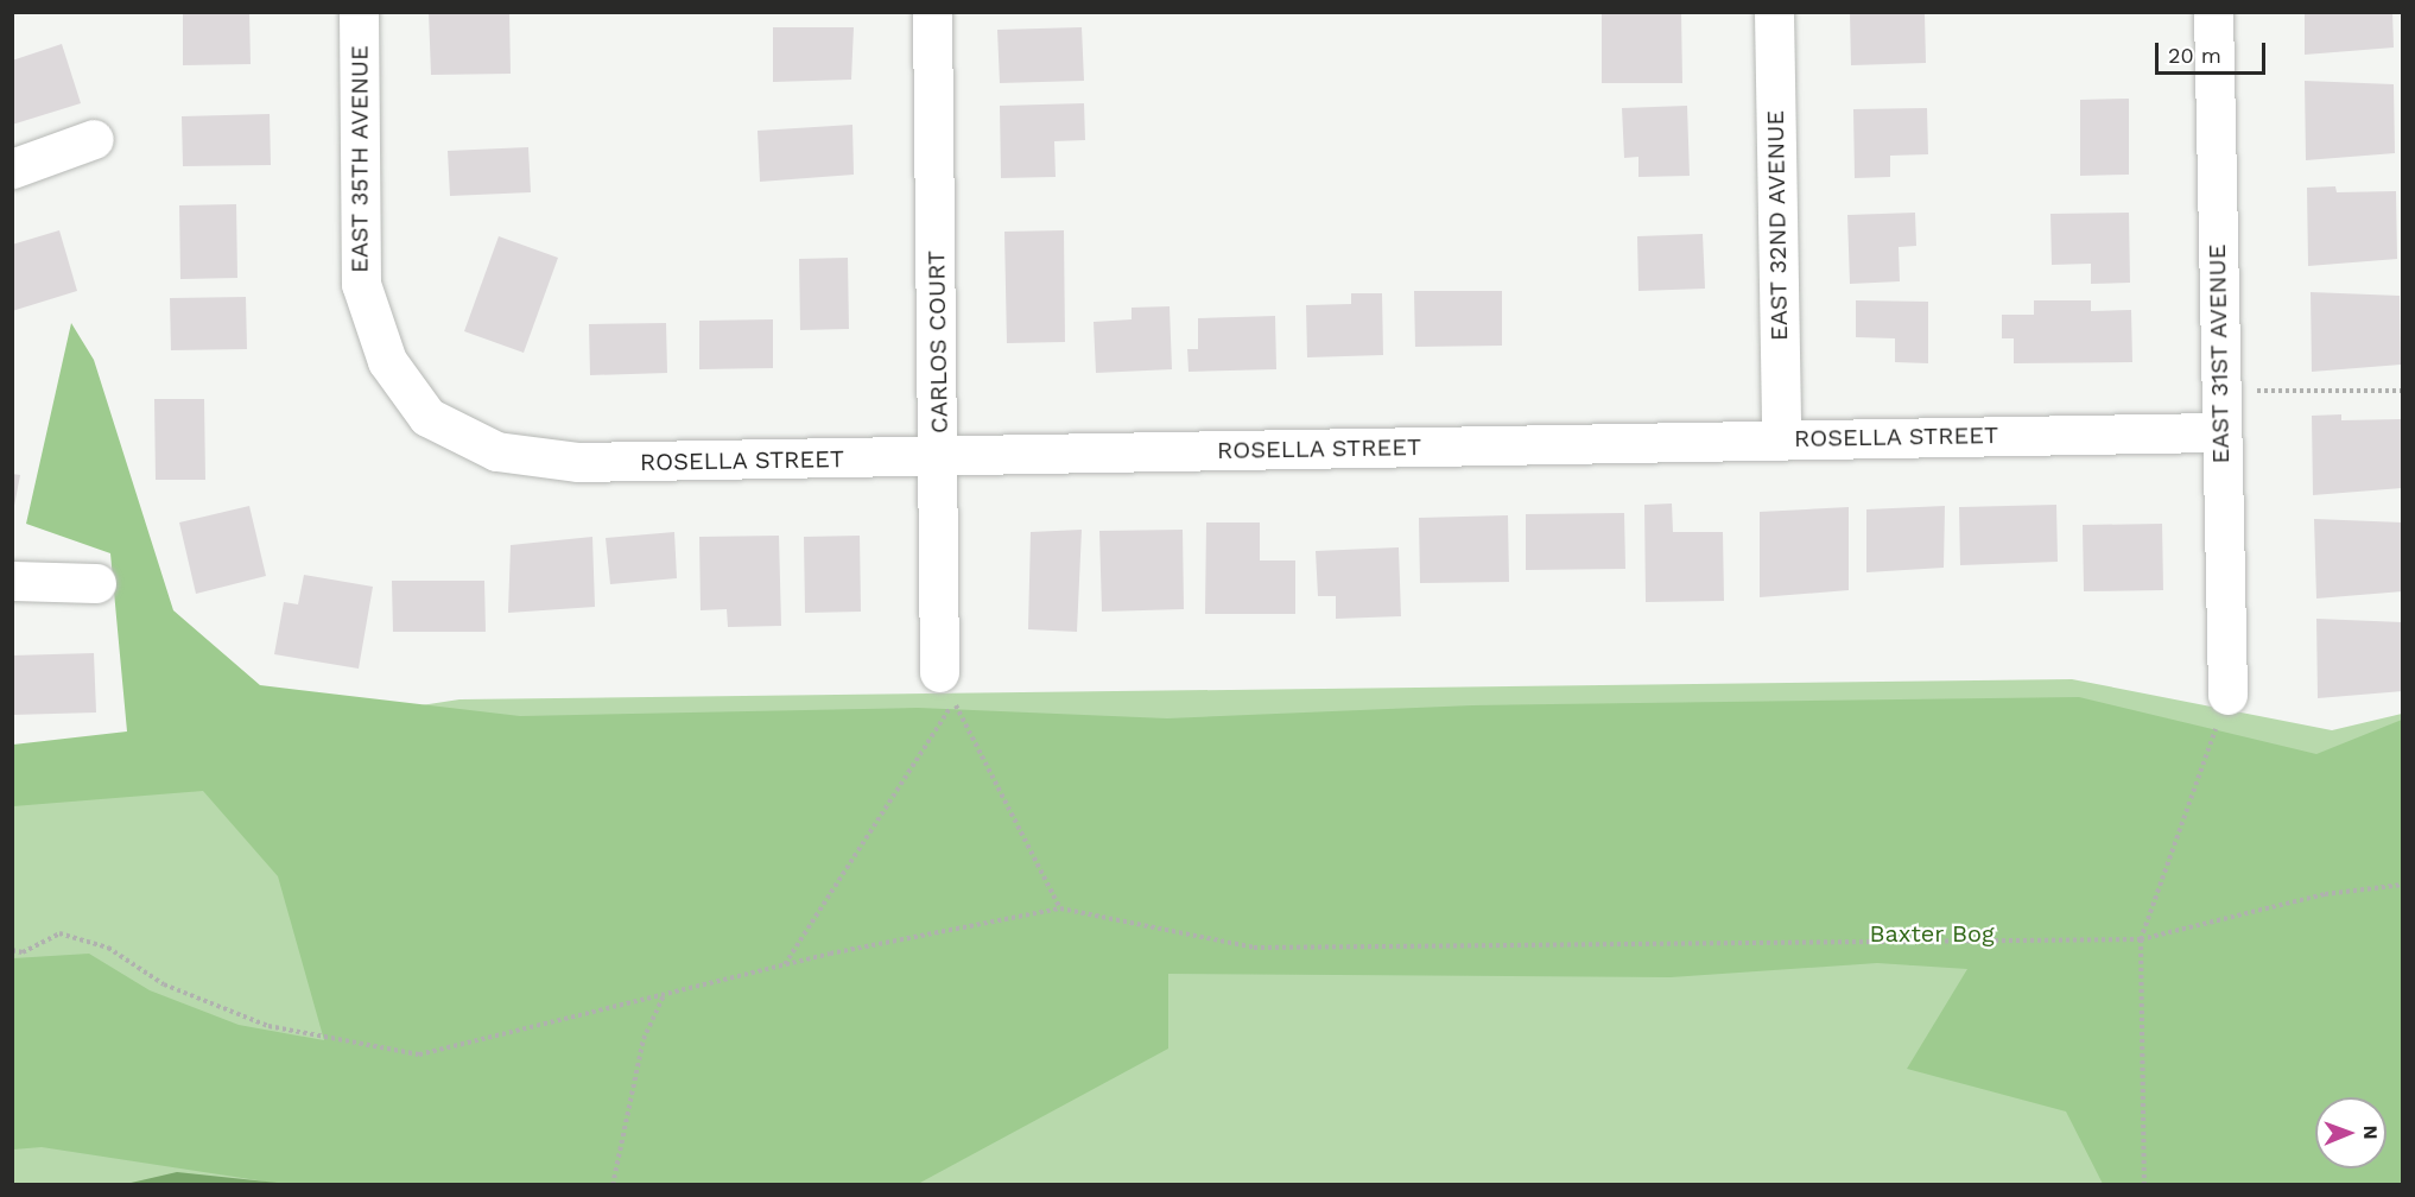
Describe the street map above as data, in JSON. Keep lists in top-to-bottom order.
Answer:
{
  "streets": {
    "street": [
      "EAST 35TH AVENUE",
      "EAST 32ND AVENUE",
      "CARLOS COURT",
      "EAST 31ST AVENUE",
      "ROSELLA STREET"
    ]
  },
  "crossings": [
    ["EAST 35TH AVENUE", "ROSELLA STREET"],
    ["EAST 32ND AVENUE", "ROSELLA STREET"],
    ["CARLOS COURT", "ROSELLA STREET"],
    ["EAST 31ST AVENUE", "ROSELLA STREET"]
  ],
  "parks": ["Baxter Bog"],
  "scale_bar": "20 m",
  "north": "right"
}
